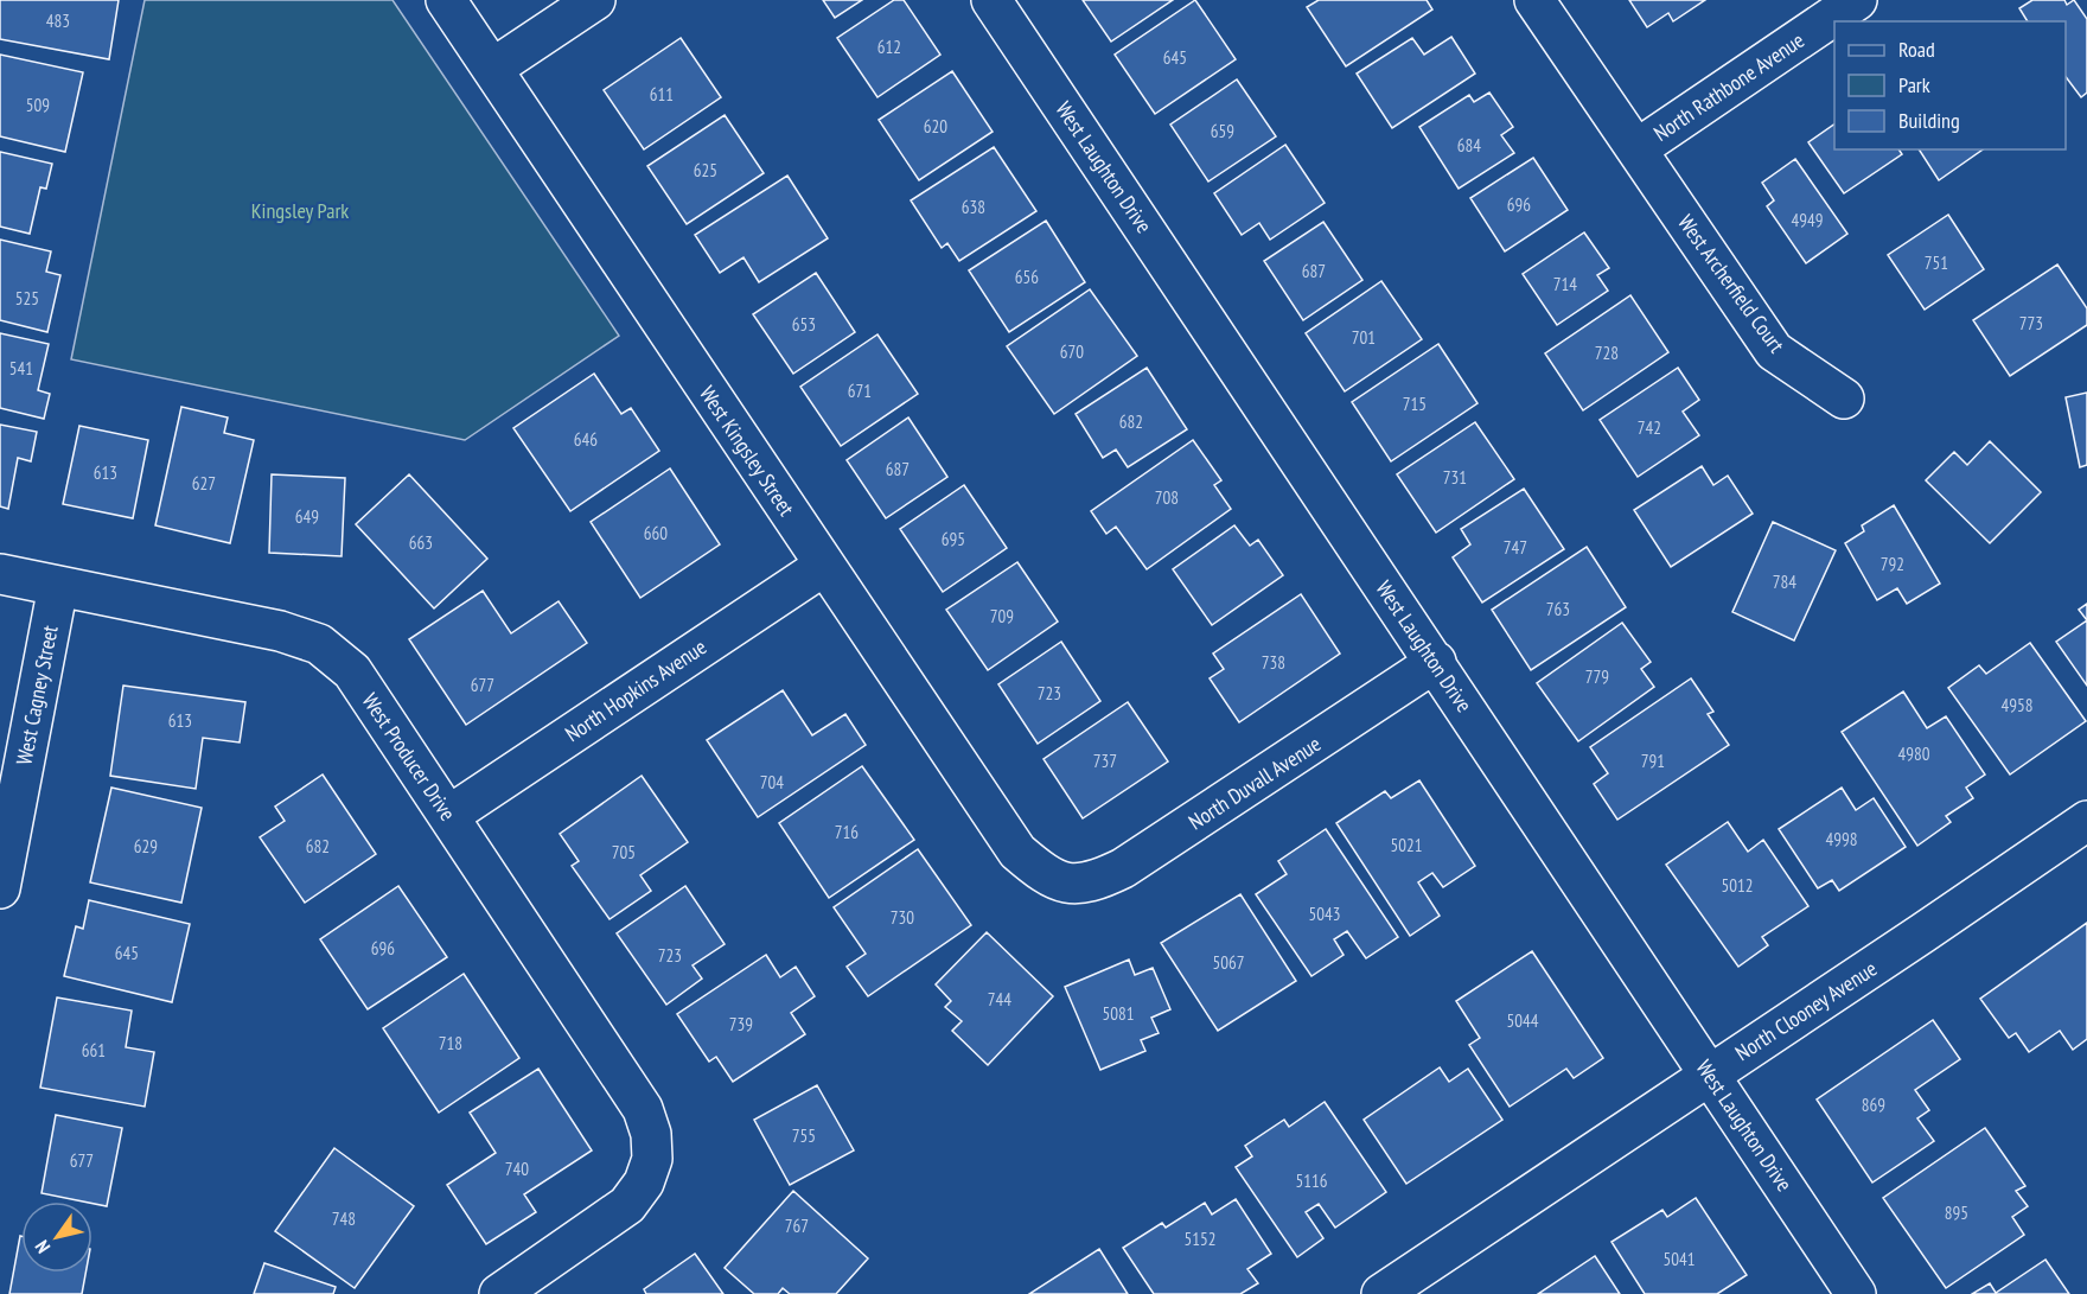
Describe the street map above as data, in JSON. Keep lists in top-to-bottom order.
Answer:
{
  "streets": {
    "street": [
      "North Rathbone Avenue",
      "West Laughton Drive",
      "West Archerfield Court",
      "West Kingsley Street",
      "North Hopkins Avenue",
      "West Cagney Street",
      "West Producer Drive",
      "North Duvall Avenue",
      "North Clooney Avenue"
    ]
  },
  "crossings": [
    ["North Rathbone Avenue", "West Archerfield Court"],
    ["West Laughton Drive", "North Duvall Avenue"],
    ["West Laughton Drive", "North Clooney Avenue"],
    ["West Kingsley Street", "North Hopkins Avenue"],
    ["West Kingsley Street", "North Duvall Avenue"],
    ["North Hopkins Avenue", "West Producer Drive"],
    ["West Cagney Street", "West Producer Drive"]
  ],
  "parks": ["Kingsley Park"],
  "house_numbers": [
    "483",
    "612",
    "645",
    "611",
    "509",
    "620",
    "659",
    "684",
    "625",
    "696",
    "638",
    "4949",
    "751",
    "687",
    "656",
    "714",
    "525",
    "773",
    "653",
    "701",
    "670",
    "728",
    "541",
    "671",
    "715",
    "682",
    "742",
    "646",
    "687",
    "613",
    "731",
    "627",
    "708",
    "649",
    "660",
    "695",
    "663",
    "747",
    "792",
    "784",
    "763",
    "709",
    "738",
    "779",
    "677",
    "723",
    "4958",
    "613",
    "4980",
    "737",
    "791",
    "704",
    "716",
    "4998",
    "5021",
    "629",
    "682",
    "705",
    "5012",
    "5043",
    "730",
    "696",
    "645",
    "723",
    "5067",
    "744",
    "5081",
    "5044",
    "739",
    "718",
    "661",
    "869",
    "755",
    "677",
    "740",
    "5116",
    "895",
    "748",
    "767",
    "5152",
    "5041"
  ],
  "legend": ["Road", "Park", "Building"],
  "north": "bottom left"
}
